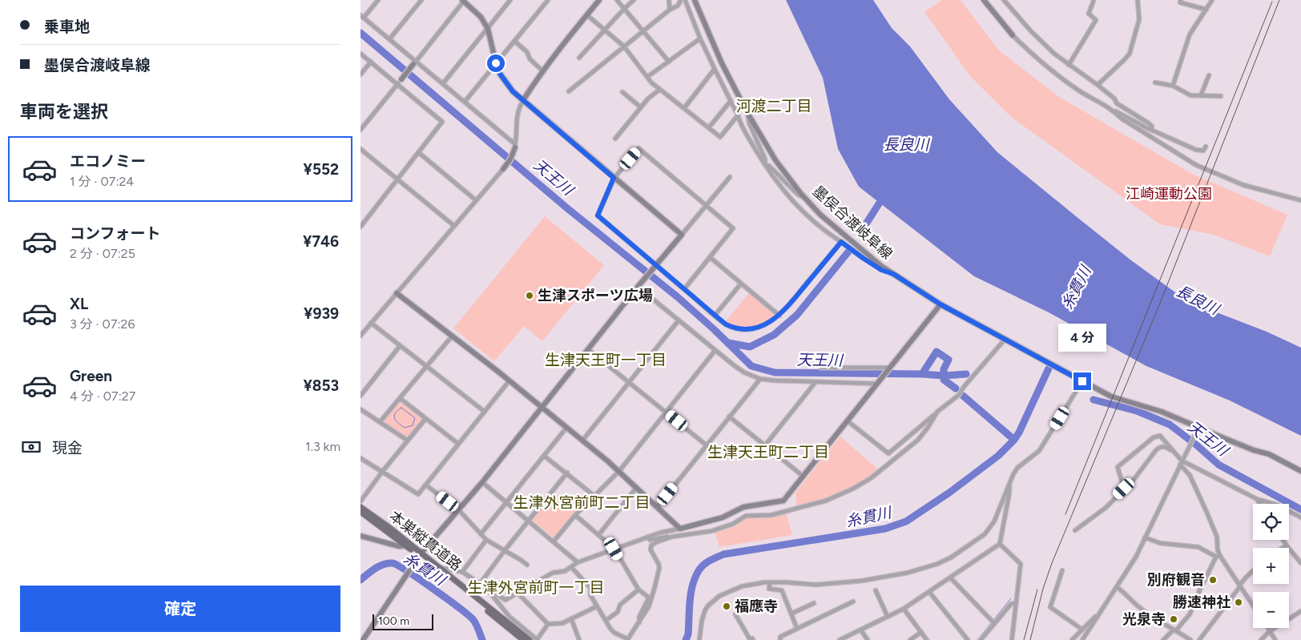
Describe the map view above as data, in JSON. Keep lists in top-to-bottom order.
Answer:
{
  "streets": {
    "main road": ["本巣縦貫道路"],
    "street": ["墨俣合渡岐阜線"]
  },
  "districts": [
    "河渡二丁目",
    "生津天王町一丁目",
    "生津天王町二丁目",
    "生津外宮前町二丁目",
    "生津外宮前町一丁目"
  ],
  "water": ["長良川", "天王川", "糸貫川"],
  "parks": ["江崎運動公園"],
  "places": [
    "生津スポーツ広場",
    "別府観音",
    "勝速神社",
    "福應寺",
    "光泉寺"
  ],
  "scale_bar": "100 m",
  "page": {
    "banner": ["乗車地", "墨俣合渡岐阜線"],
    "heading": "車両を選択",
    "list": [
      {
        "name": "エコノミー",
        "note": "1 分 · 07:24",
        "value": "¥552"
      },
      {
        "name": "コンフォート",
        "note": "2 分 · 07:25",
        "value": "¥746"
      },
      {
        "name": "XL",
        "note": "3 分 · 07:26",
        "value": "¥939"
      },
      {
        "name": "Green",
        "note": "4 分 · 07:27",
        "value": "¥853"
      }
    ],
    "bubble": "4 分",
    "pay": ["現金", "1.3 km"],
    "map_buttons": ["+", "−"],
    "buttons": "確定",
    "scale": "100 m"
  }
}
